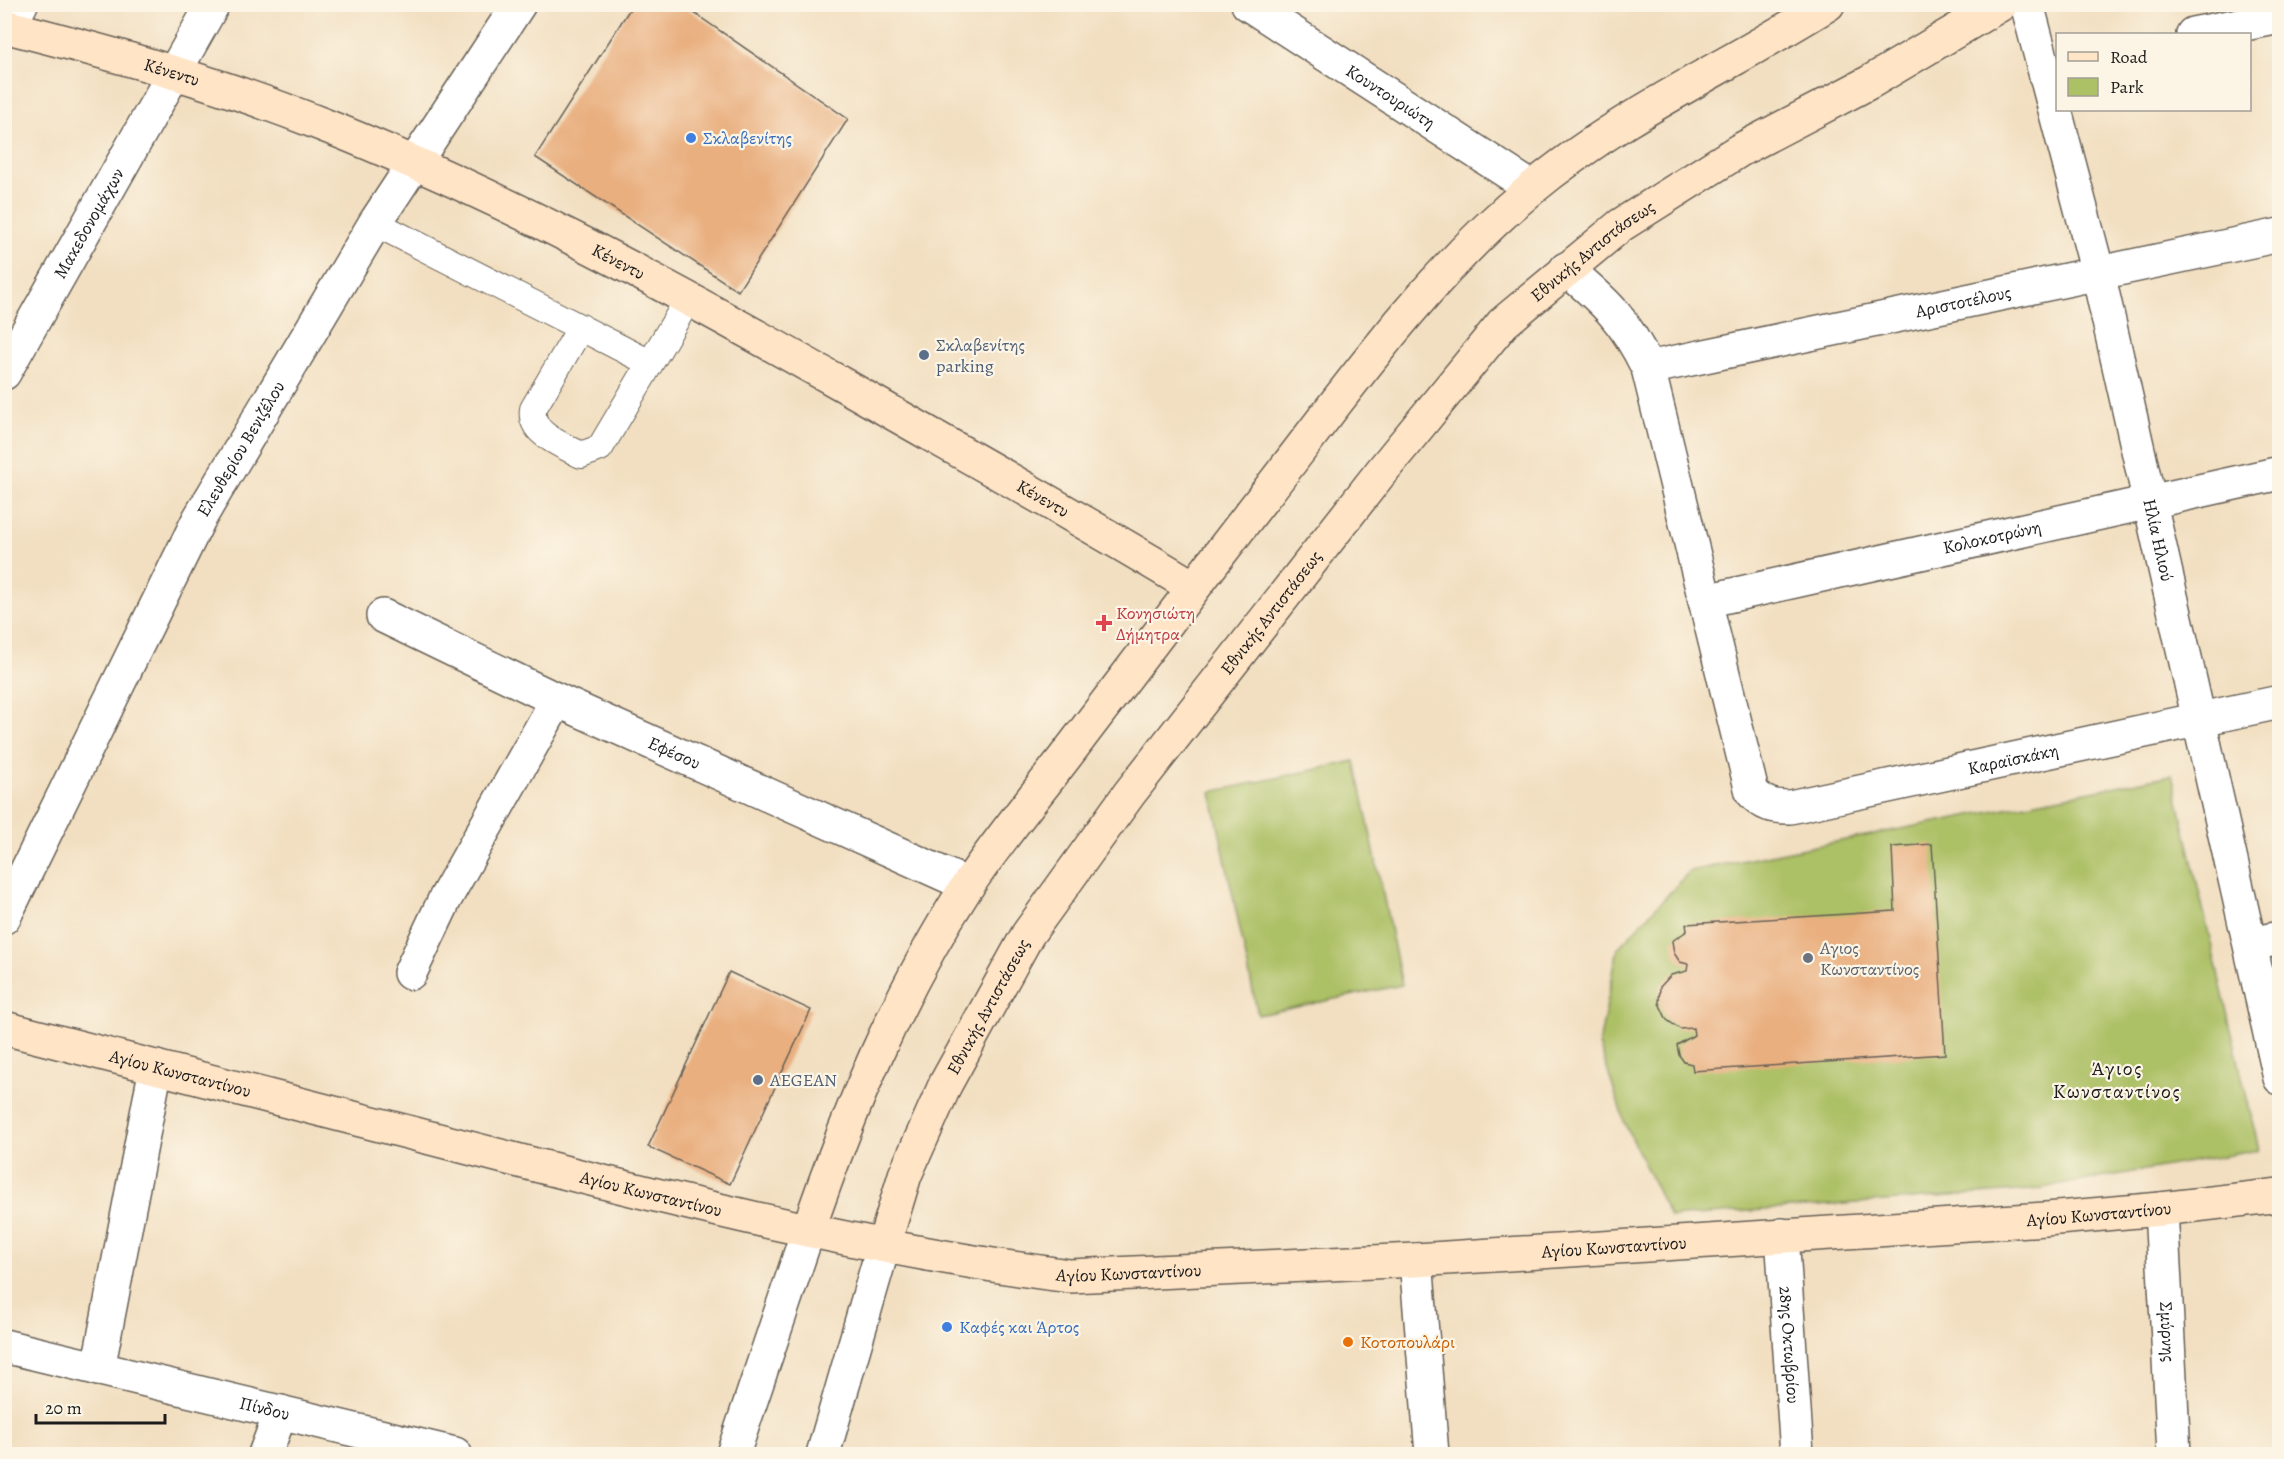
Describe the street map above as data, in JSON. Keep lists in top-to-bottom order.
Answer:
{
  "streets": {
    "main road": ["Κένεντυ", "Εθνικής Αντιστάσεως", "Αγίου Κωνσταντίνου"],
    "street": [
      "Κουντουριώτη",
      "Μακεδονομάχων",
      "Αριστοτέλους",
      "Ελευθερίου Βενιζέλου",
      "Κολοκοτρώνη",
      "Ηλία Ηλιού",
      "Εφέσου",
      "Καραϊσκάκη",
      "Σμύρνης",
      "28ης Οκτωβρίου",
      "Πίνδου"
    ]
  },
  "crossings": [
    ["Κένεντυ", "Μακεδονομάχων"],
    ["Κένεντυ", "Ελευθερίου Βενιζέλου"],
    ["Εθνικής Αντιστάσεως", "Αγίου Κωνσταντίνου"],
    ["Αριστοτέλους", "Ηλία Ηλιού"],
    ["Κολοκοτρώνη", "Ηλία Ηλιού"],
    ["Κολοκοτρώνη", "Καραϊσκάκη"],
    ["Ηλία Ηλιού", "Καραϊσκάκη"],
    ["Αγίου Κωνσταντίνου", "Σμύρνης"],
    ["Αγίου Κωνσταντίνου", "28ης Οκτωβρίου"]
  ],
  "districts": ["Άγιος Κωνσταντίνος"],
  "places": {
    "other": [
      "Σκλαβενίτης",
      "Σκλαβενίτης parking",
      "Αγιος Κωνσταντίνος",
      "AEGEAN",
      "Καφές και Άρτος",
      "Κοτοπουλάρι"
    ],
    "health": ["Κονησιώτη Δήμητρα"]
  },
  "legend": ["Road", "Park"],
  "scale_bar": "20 m"
}
